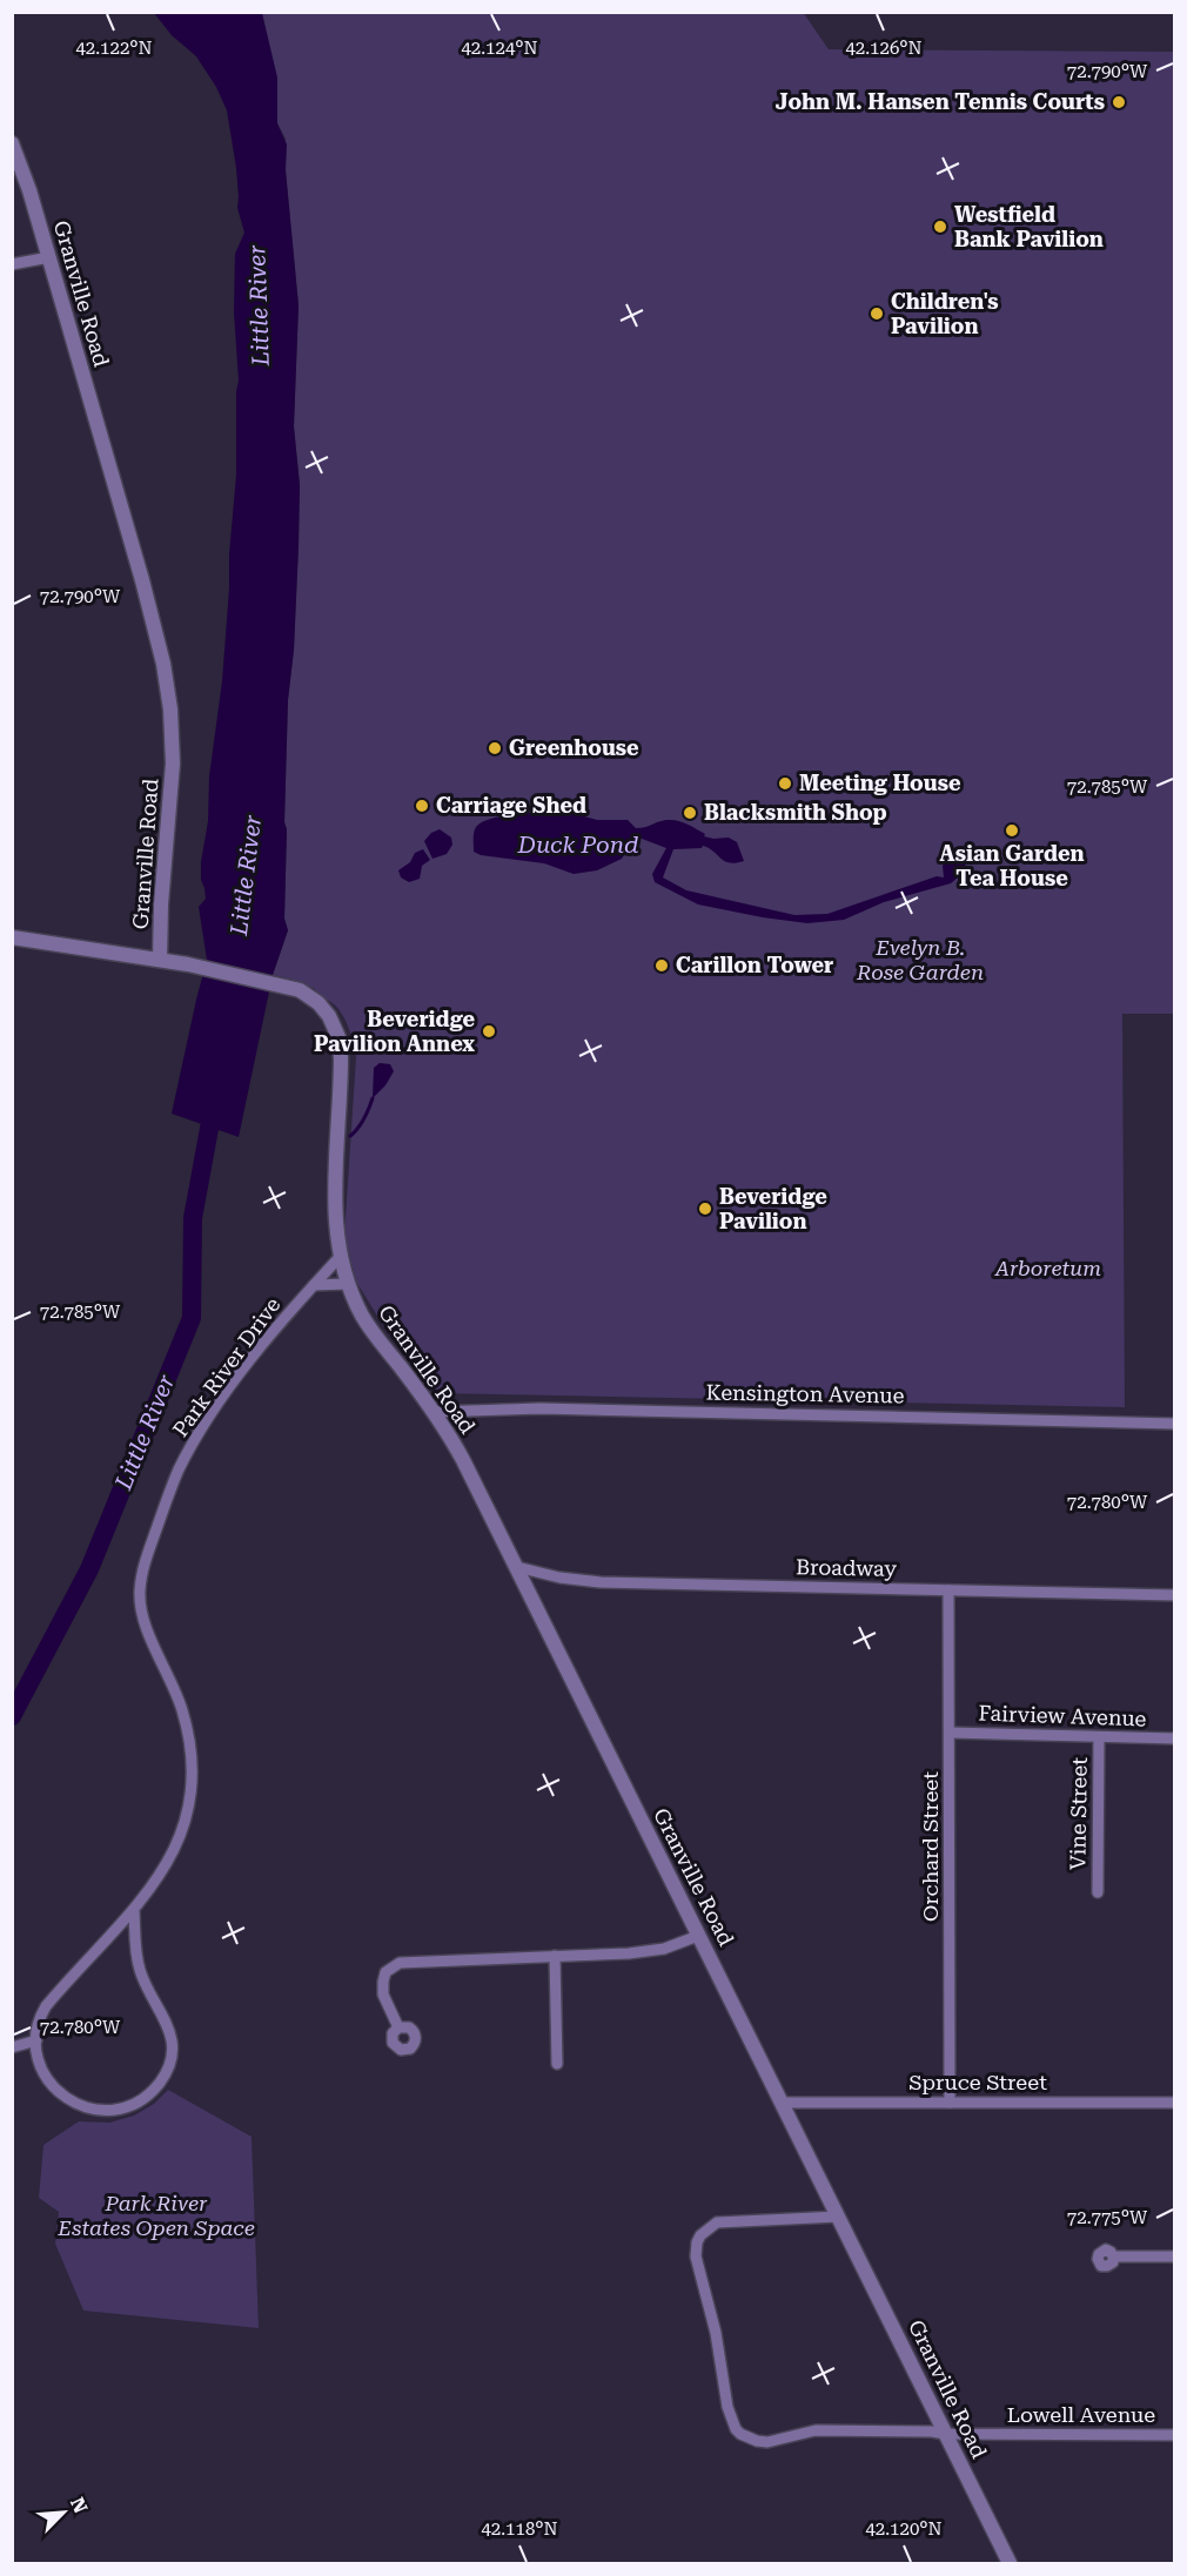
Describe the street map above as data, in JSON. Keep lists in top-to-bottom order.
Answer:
{
  "streets": {
    "street": [
      "Granville Road",
      "Park River Drive",
      "Kensington Avenue",
      "Broadway",
      "Fairview Avenue",
      "Vine Street",
      "Orchard Street",
      "Spruce Street",
      "Lowell Avenue"
    ]
  },
  "crossings": [
    ["Granville Road", "Park River Drive"],
    ["Granville Road", "Kensington Avenue"],
    ["Granville Road", "Broadway"],
    ["Granville Road", "Spruce Street"],
    ["Granville Road", "Lowell Avenue"],
    ["Broadway", "Orchard Street"],
    ["Fairview Avenue", "Vine Street"],
    ["Fairview Avenue", "Orchard Street"],
    ["Orchard Street", "Spruce Street"]
  ],
  "water": ["Little River", "Duck Pond"],
  "parks": ["Evelyn B. Rose Garden", "Arboretum", "Park River Estates Open Space"],
  "places": [
    "John M. Hansen Tennis Courts",
    "Westfield Bank Pavilion",
    "Children's Pavilion",
    "Greenhouse",
    "Meeting House",
    "Carriage Shed",
    "Blacksmith Shop",
    "Asian Garden Tea House",
    "Carillon Tower",
    "Beveridge Pavilion Annex",
    "Beveridge Pavilion"
  ],
  "north": "top right",
  "coordinates": [
    "42.122°N",
    "42.124°N",
    "42.126°N",
    "72.790°W",
    "72.785°W",
    "72.780°W",
    "72.775°W",
    "42.118°N",
    "42.120°N"
  ]
}
